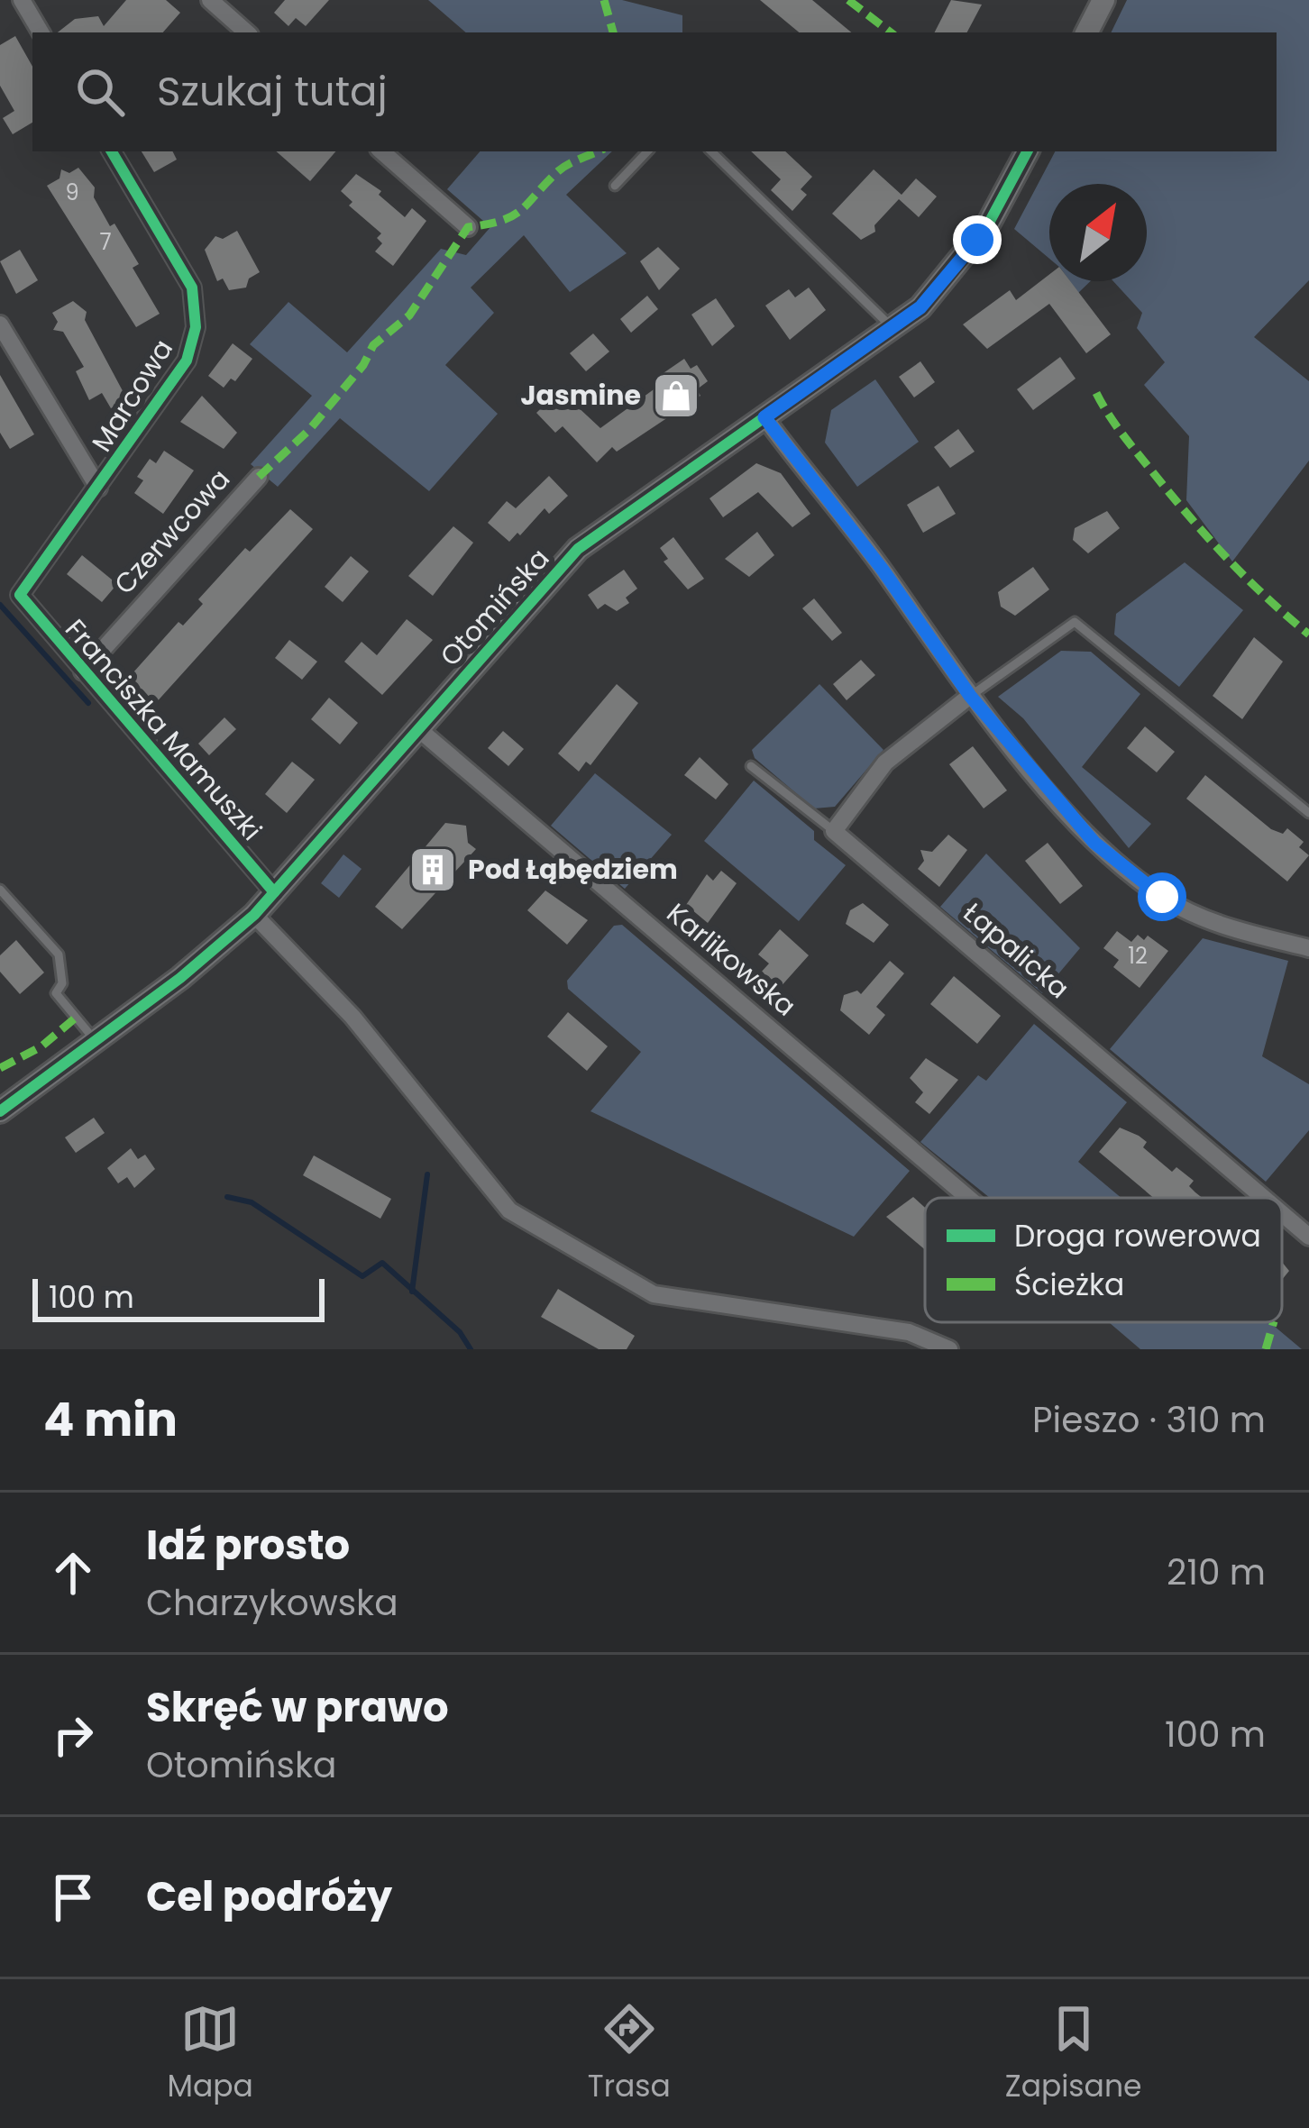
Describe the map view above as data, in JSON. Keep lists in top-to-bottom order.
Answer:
{
  "streets": {
    "street": [
      "Marcowa",
      "Czerwcowa",
      "Otomińska",
      "Franciszka Mamuszki",
      "Łapalicka",
      "Karlikowska"
    ]
  },
  "crossings": [
    ["Marcowa", "Franciszka Mamuszki"],
    ["Czerwcowa", "Franciszka Mamuszki"],
    ["Otomińska", "Franciszka Mamuszki"],
    ["Otomińska", "Karlikowska"]
  ],
  "places": {
    "shop": ["Jasmine"],
    "building": ["Pod Łąbędziem"]
  },
  "house_numbers": ["9", "7", "12"],
  "legend": ["Droga rowerowa", "Ścieżka"],
  "scale_bar": "100 m",
  "north": "top right",
  "page": {
    "search": "Szukaj tutaj",
    "scale": "100 m",
    "heading": ["4 min", "Pieszo · 310 m"],
    "list": [
      ["Idź prosto", "Charzykowska", "210 m"],
      ["Skręć w prawo", "Otomińska", "100 m"],
      "Cel podróży"
    ],
    "nav": ["Mapa", "Trasa", "Zapisane"]
  }
}
